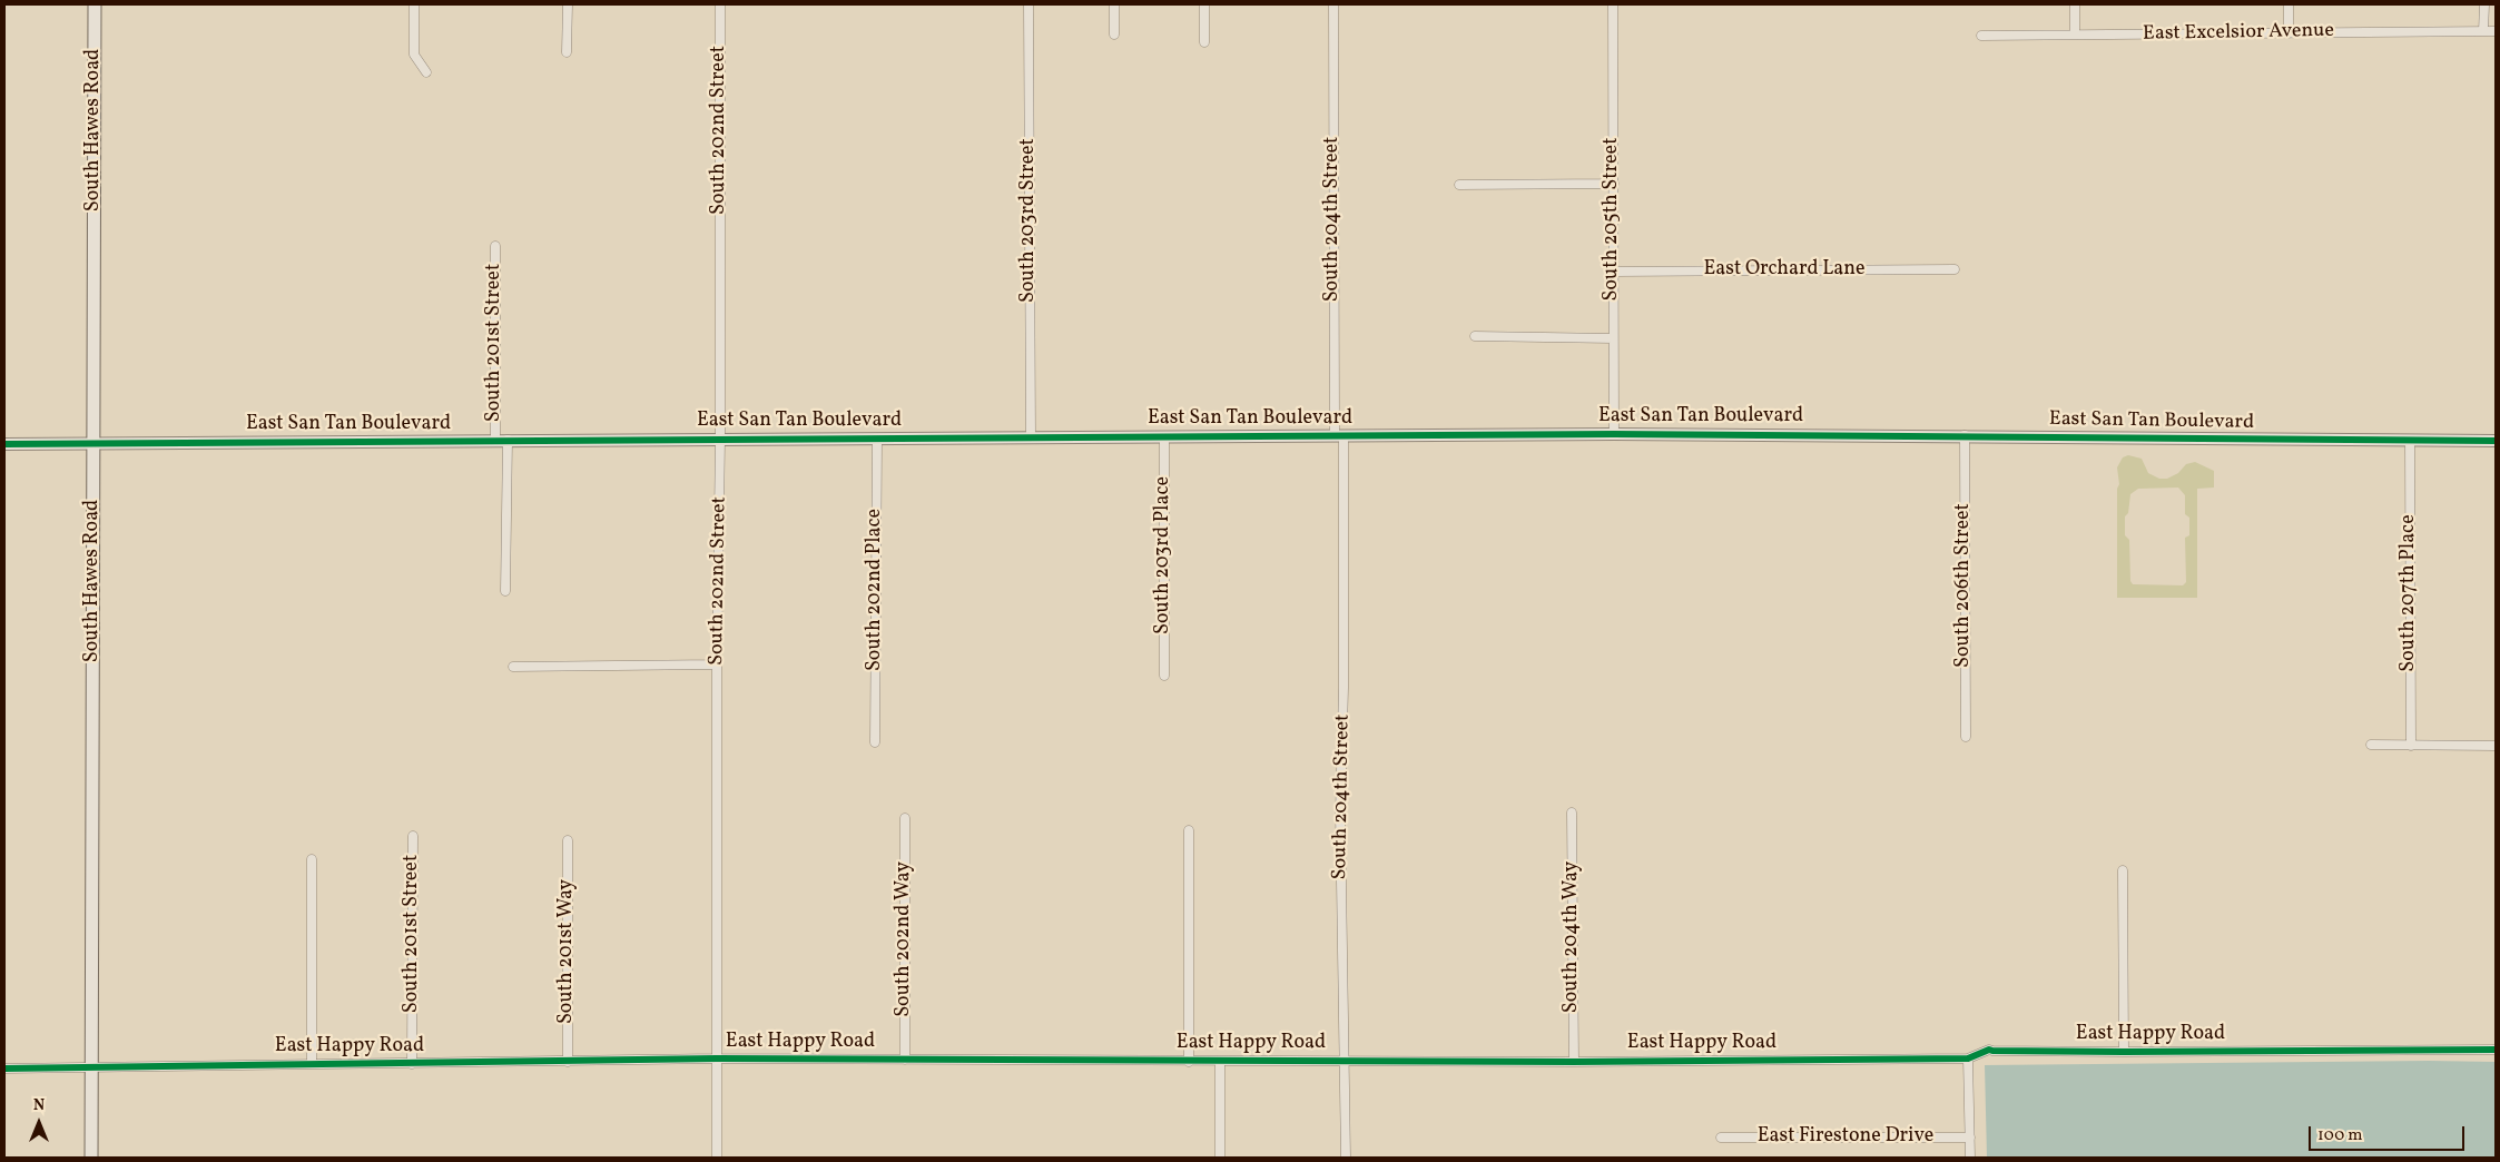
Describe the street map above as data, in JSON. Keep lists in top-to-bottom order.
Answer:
{
  "streets": {
    "main road": ["South Hawes Road"],
    "street": [
      "East Excelsior Avenue",
      "South 202nd Street",
      "South 204th Street",
      "South 205th Street",
      "South 203rd Street",
      "East Orchard Lane",
      "South 201st Street",
      "East San Tan Boulevard",
      "South 203rd Place",
      "South 206th Street",
      "South 202nd Place",
      "South 207th Place",
      "South 204th Way",
      "South 202nd Way",
      "South 201st Way",
      "East Happy Road",
      "East Firestone Drive"
    ]
  },
  "crossings": [
    ["South Hawes Road", "East San Tan Boulevard"],
    ["South Hawes Road", "East Happy Road"],
    ["South 202nd Street", "East San Tan Boulevard"],
    ["South 202nd Street", "East Happy Road"],
    ["South 204th Street", "East San Tan Boulevard"],
    ["South 204th Street", "East Happy Road"],
    ["South 205th Street", "East Orchard Lane"],
    ["South 205th Street", "East San Tan Boulevard"],
    ["South 203rd Street", "East San Tan Boulevard"],
    ["South 201st Street", "East San Tan Boulevard"],
    ["South 201st Street", "East Happy Road"],
    ["East San Tan Boulevard", "South 203rd Place"],
    ["East San Tan Boulevard", "South 206th Street"],
    ["East San Tan Boulevard", "South 202nd Place"],
    ["East San Tan Boulevard", "South 207th Place"],
    ["South 204th Way", "East Happy Road"],
    ["South 202nd Way", "East Happy Road"],
    ["South 201st Way", "East Happy Road"]
  ],
  "scale_bar": "100 m",
  "north": "top"
}
